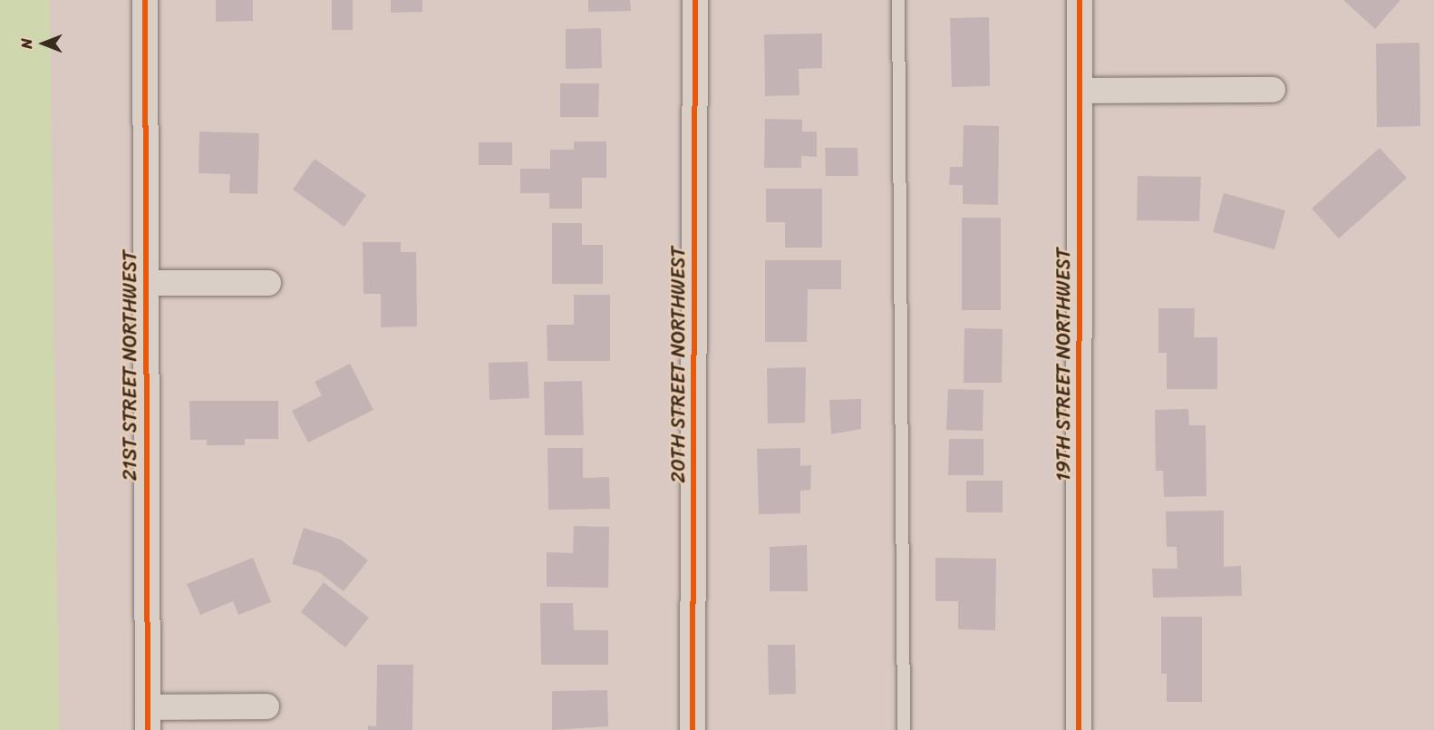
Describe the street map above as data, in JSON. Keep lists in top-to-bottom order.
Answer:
{
  "streets": {
    "street": ["20TH STREET NORTHWEST", "19TH STREET NORTHWEST", "21ST STREET NORTHWEST"]
  },
  "north": "left"
}
